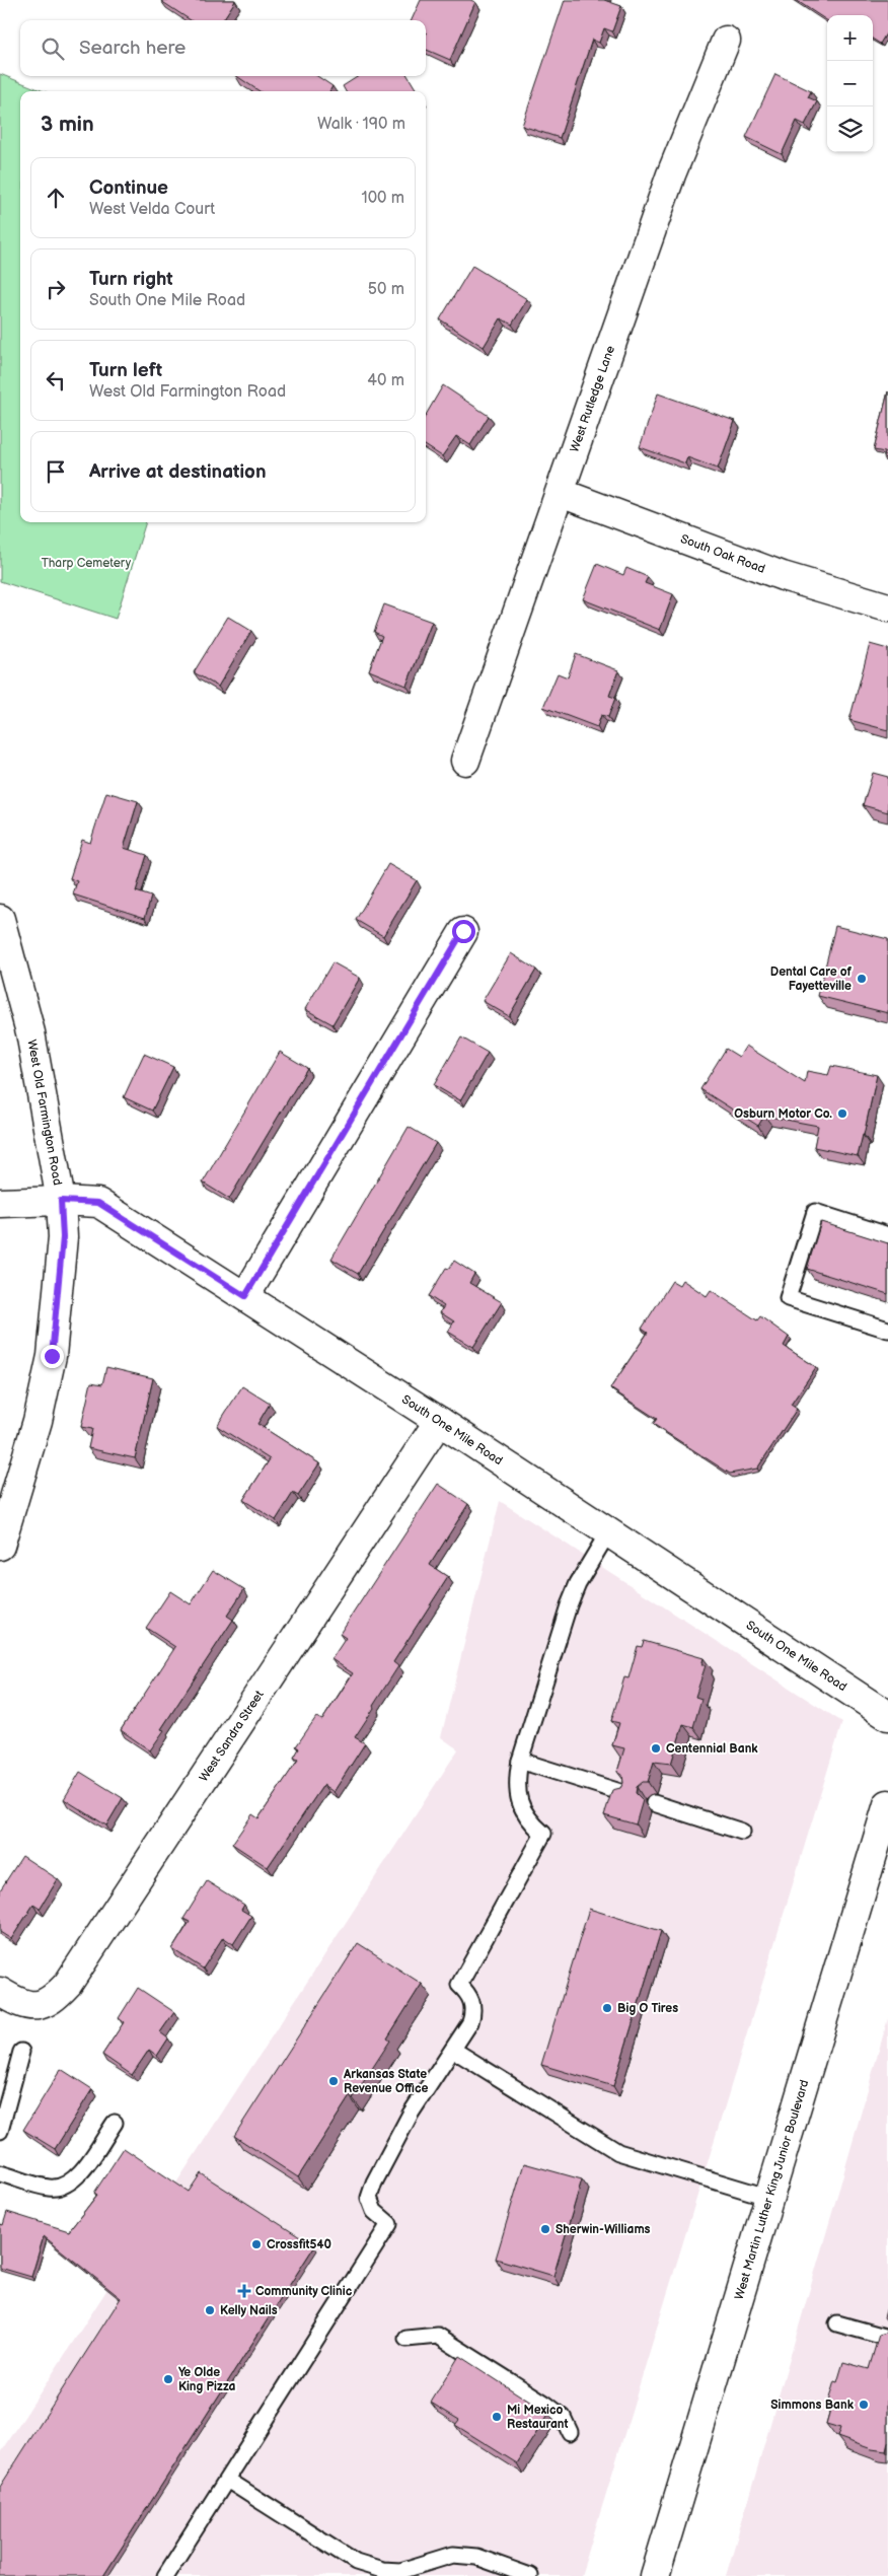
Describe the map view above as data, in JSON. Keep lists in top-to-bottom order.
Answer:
{
  "streets": {
    "main road": [
      "West Rutledge Lane",
      "South Oak Road",
      "West Old Farmington Road",
      "South One Mile Road",
      "West Sandra Street",
      "West Martin Luther King Junior Boulevard"
    ]
  },
  "crossings": [
    ["West Rutledge Lane", "South Oak Road"],
    ["West Old Farmington Road", "South One Mile Road"],
    ["South One Mile Road", "West Sandra Street"]
  ],
  "parks": ["Tharp Cemetery"],
  "places": {
    "other": [
      "Dental Care of Fayetteville",
      "Osburn Motor Co.",
      "Centennial Bank",
      "Big O Tires",
      "Arkansas State Revenue Office",
      "Sherwin-Williams",
      "Crossfit540",
      "Kelly Nails",
      "Ye Olde King Pizza",
      "Simmons Bank",
      "Mi Mexico Restaurant"
    ],
    "health": ["Community Clinic"]
  },
  "page": {
    "map_buttons": ["+", "−"],
    "search": "Search here",
    "heading": ["3 min", "Walk · 190 m"],
    "list": [
      ["Continue", "West Velda Court", "100 m"],
      ["Turn right", "South One Mile Road", "50 m"],
      ["Turn left", "West Old Farmington Road", "40 m"],
      "Arrive at destination"
    ]
  }
}
